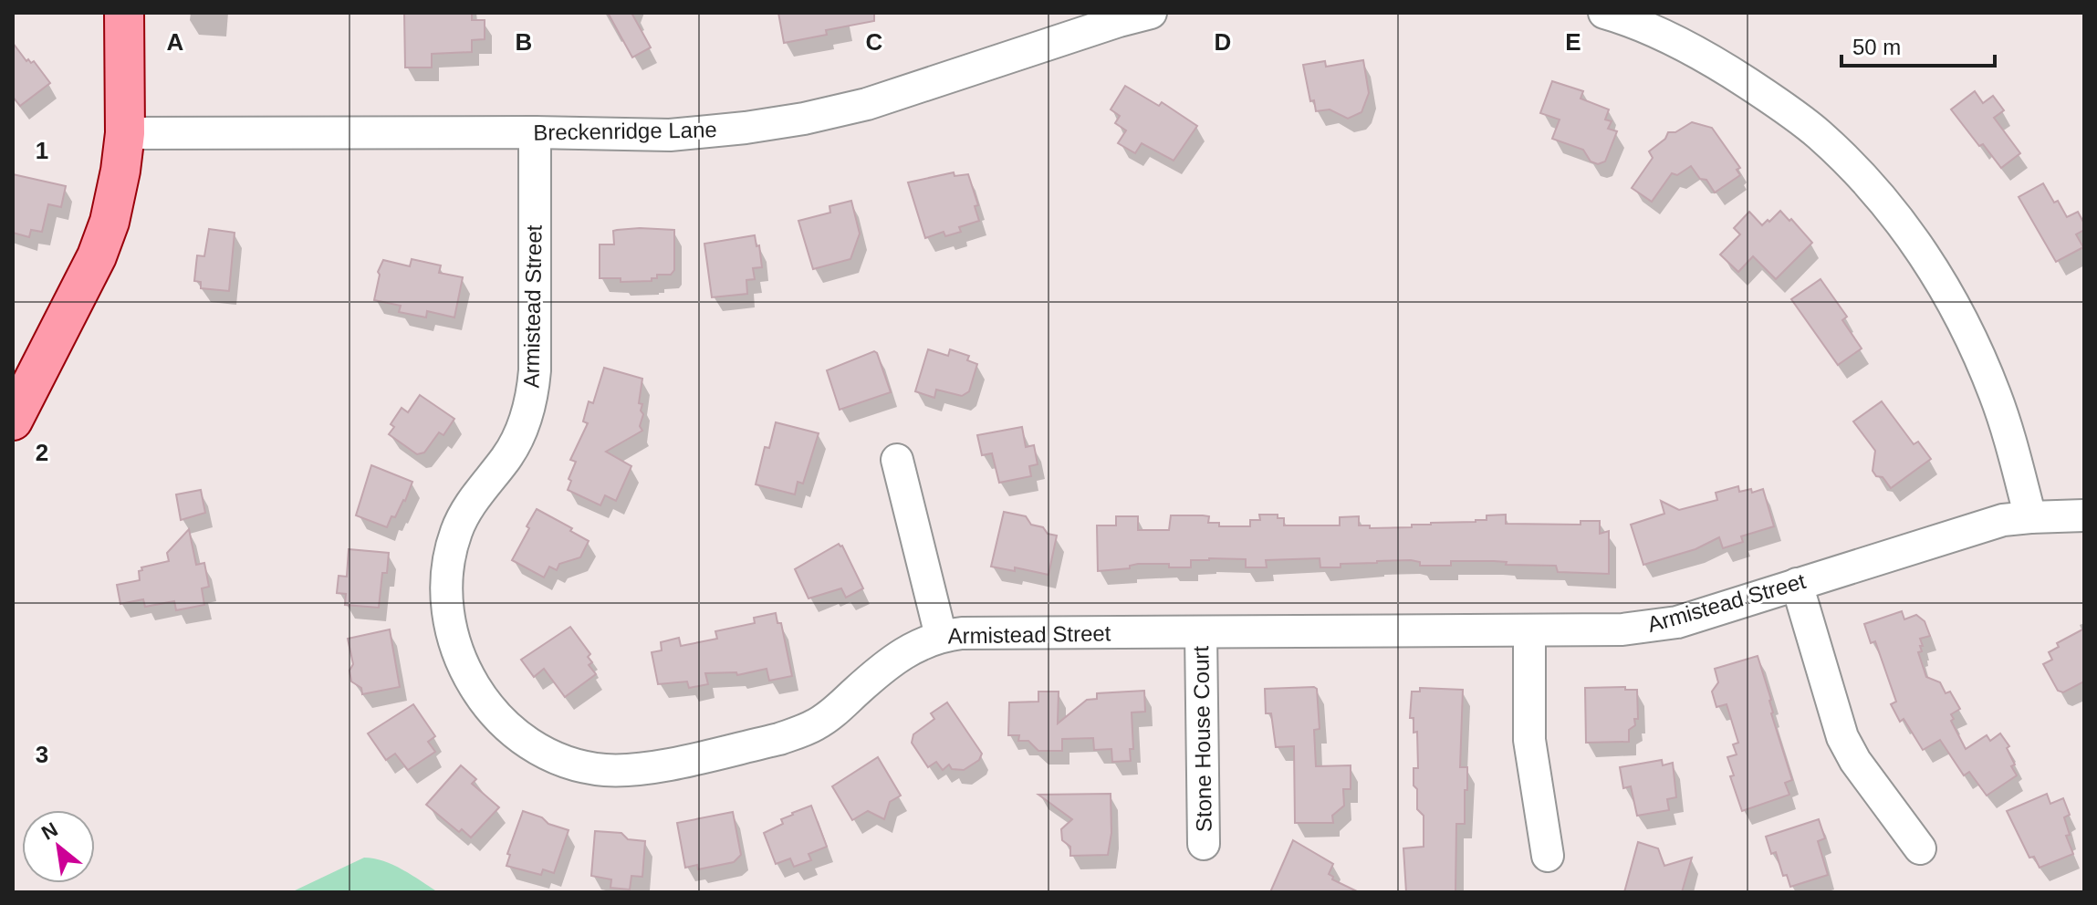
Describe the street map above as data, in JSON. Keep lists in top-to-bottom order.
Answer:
{
  "streets": {
    "street": ["Breckenridge Lane", "Armistead Street", "Stone House Court"]
  },
  "crossings": [
    ["Breckenridge Lane", "Armistead Street"],
    ["Armistead Street", "Stone House Court"]
  ],
  "scale_bar": "50 m",
  "north": "top left",
  "grid": {
    "columns": [
      "A",
      "B",
      "C",
      "D",
      "E"
    ],
    "rows": ["1", "2", "3"]
  }
}
